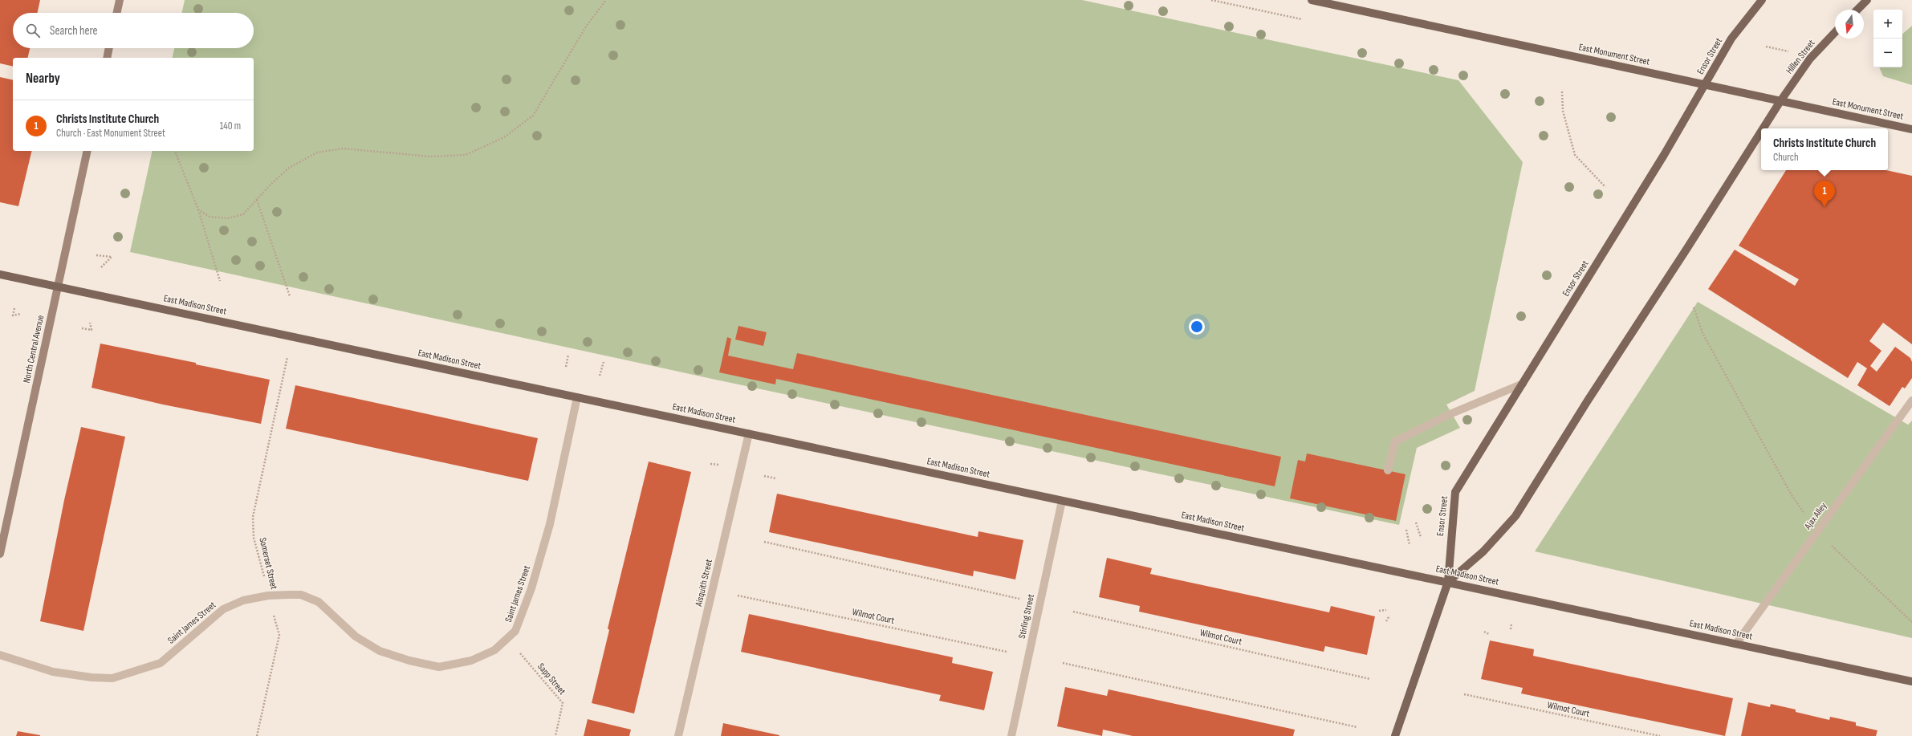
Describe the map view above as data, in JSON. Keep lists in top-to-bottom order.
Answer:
{
  "streets": {
    "main road": [
      "East Monument Street",
      "Ensor Street",
      "Hillen Street",
      "East Madison Street"
    ],
    "street": [
      "North Central Avenue",
      "Ajax Alley",
      "Aisquith Street",
      "Saint James Street",
      "Stirling Street"
    ],
    "path": ["Somerset Street", "Wilmot Court", "Sapp Street"]
  },
  "crossings": [
    ["East Monument Street", "Ensor Street"],
    ["East Monument Street", "Hillen Street"],
    ["Ensor Street", "East Madison Street"],
    ["East Madison Street", "North Central Avenue"],
    ["East Madison Street", "Ajax Alley"],
    ["East Madison Street", "Somerset Street"],
    ["East Madison Street", "Aisquith Street"],
    ["East Madison Street", "Saint James Street"],
    ["East Madison Street", "Stirling Street"],
    ["Somerset Street", "Saint James Street"],
    ["Saint James Street", "Sapp Street"]
  ],
  "north": "bottom",
  "page": {
    "map_buttons": ["+", "−"],
    "search": "Search here",
    "heading": "Nearby",
    "list": [
      {
        "mark": "1",
        "name": "Christs Institute Church",
        "note": "Church · East Monument Street",
        "value": "140 m"
      }
    ],
    "popup": ["Christs Institute Church", "Church"],
    "pins": "1"
  }
}
